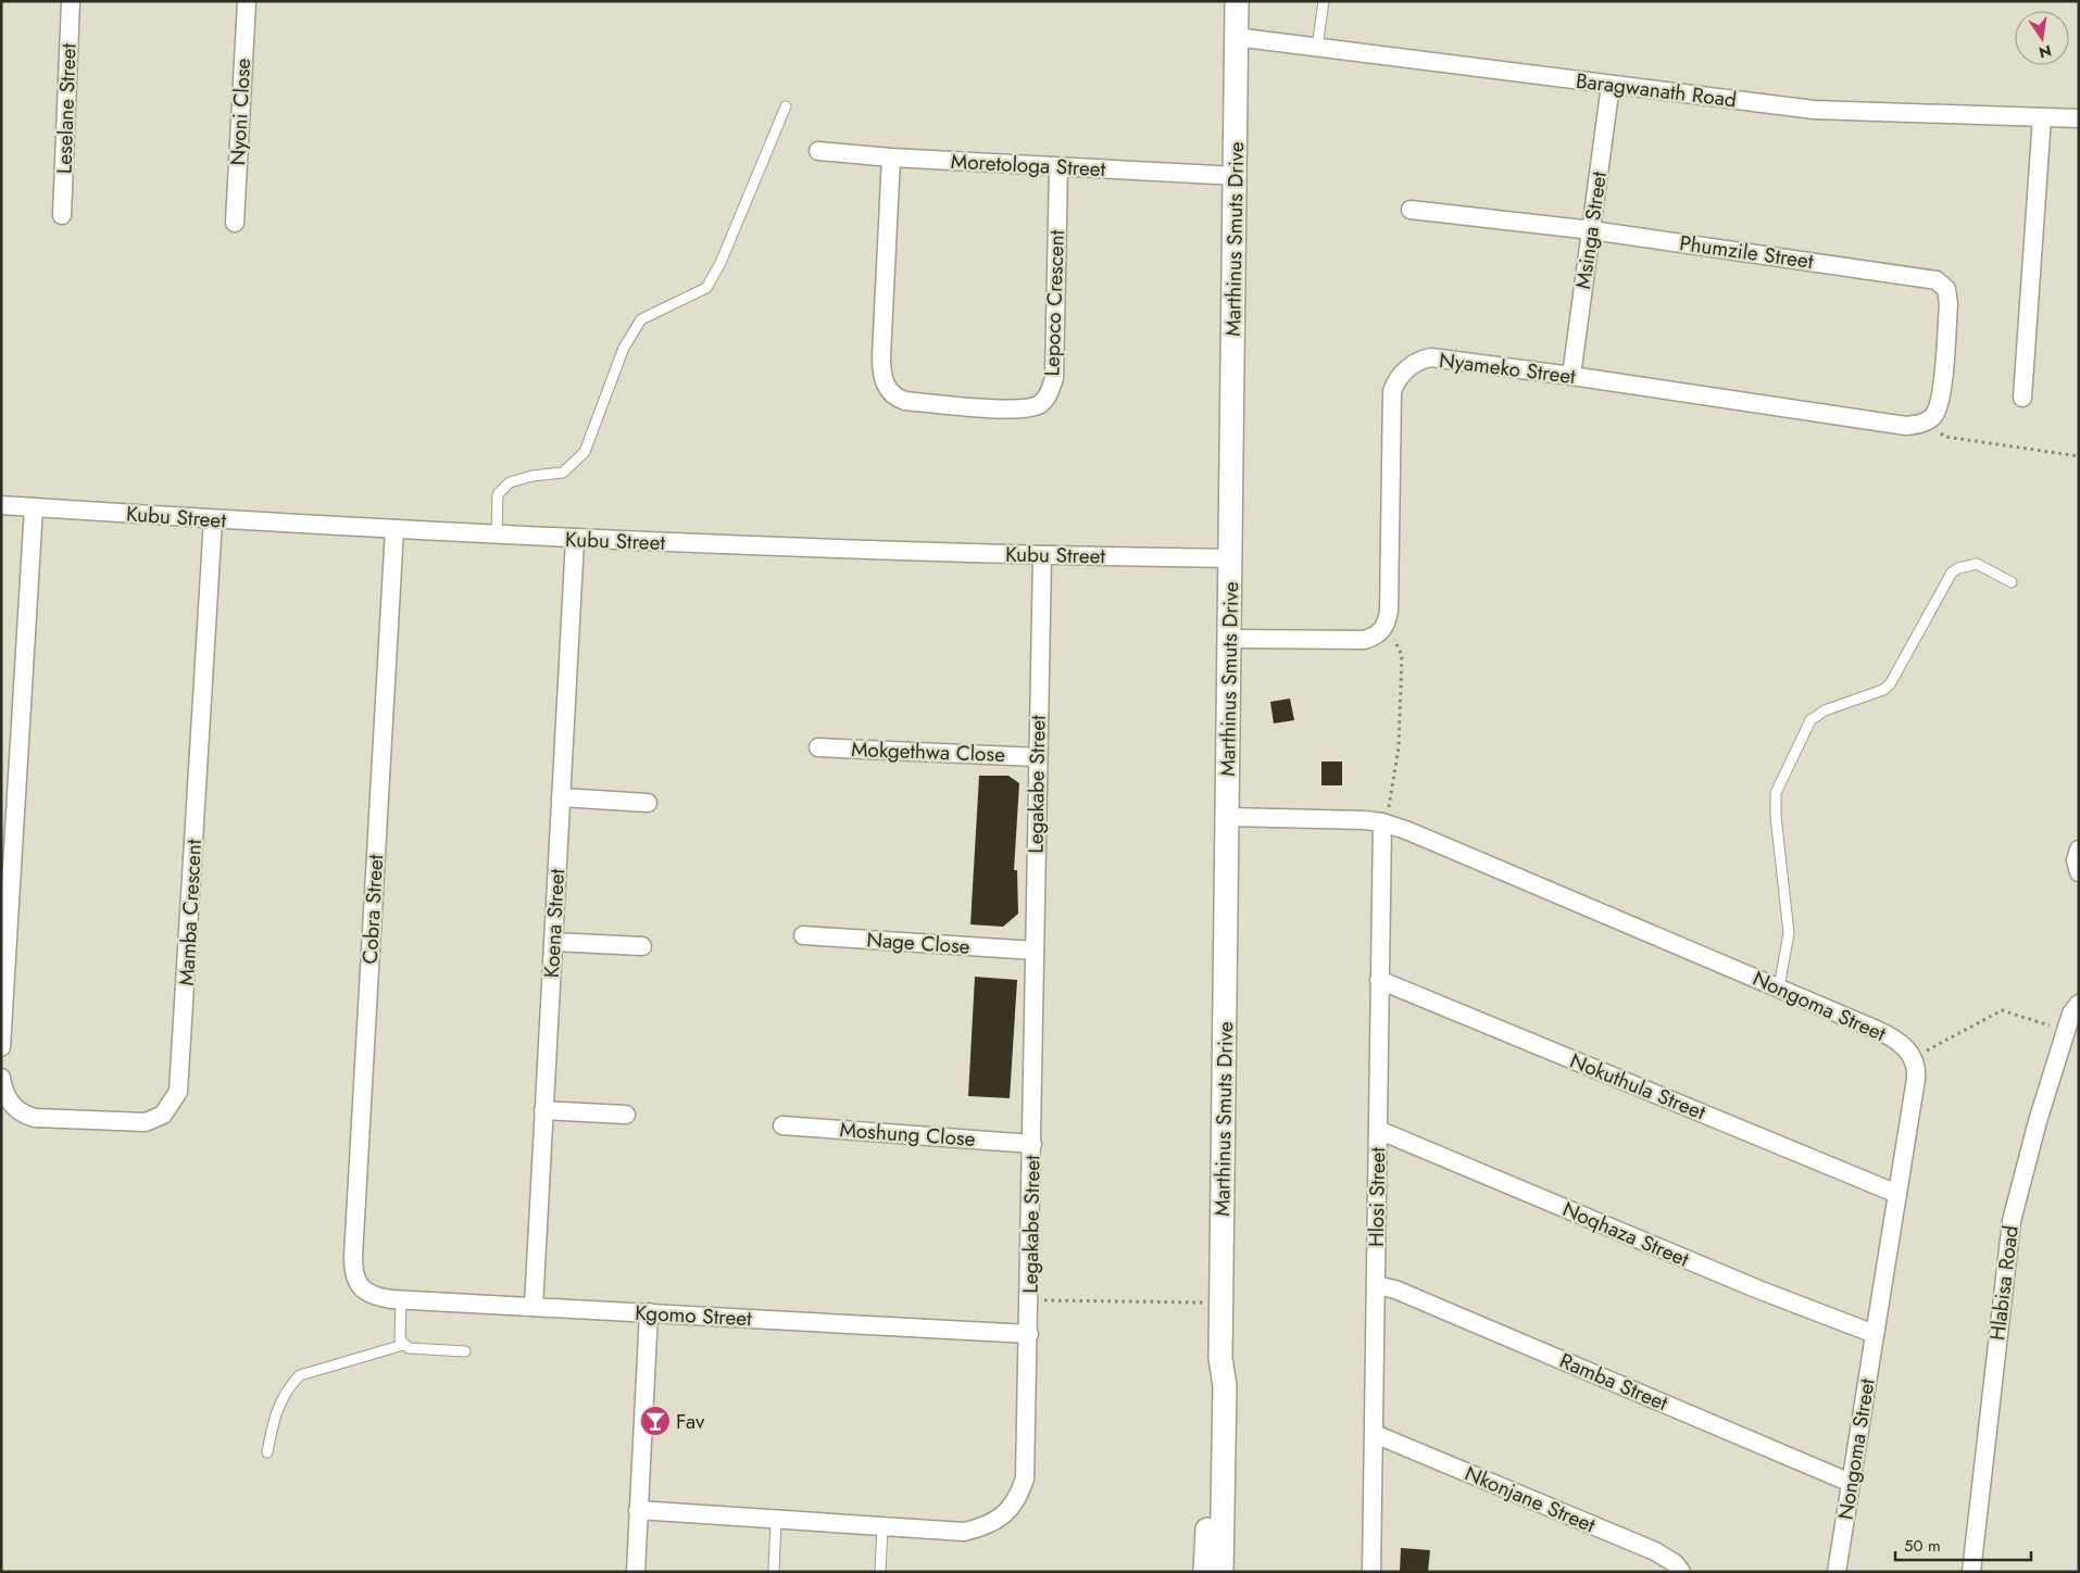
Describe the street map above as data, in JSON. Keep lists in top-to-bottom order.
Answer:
{
  "streets": {
    "street": [
      "Baragwanath Road",
      "Leselane Street",
      "Nyoni Close",
      "Moretologa Street",
      "Msinga Street",
      "Marthinus Smuts Drive",
      "Phumzile Street",
      "Lepoco Crescent",
      "Nyameko Street",
      "Kubu Street",
      "Mokgethwa Close",
      "Legakabe Street",
      "Cobra Street",
      "Mamba Crescent",
      "Koena Street",
      "Nage Close",
      "Nongoma Street",
      "Nokuthula Street",
      "Moshung Close",
      "Hlosi Street",
      "Noqhaza Street",
      "Hlabisa Road",
      "Kgomo Street",
      "Ramba Street",
      "Nkonjane Street"
    ]
  },
  "crossings": [
    ["Baragwanath Road", "Msinga Street"],
    ["Baragwanath Road", "Marthinus Smuts Drive"],
    ["Moretologa Street", "Marthinus Smuts Drive"],
    ["Moretologa Street", "Lepoco Crescent"],
    ["Msinga Street", "Phumzile Street"],
    ["Msinga Street", "Nyameko Street"],
    ["Marthinus Smuts Drive", "Kubu Street"],
    ["Marthinus Smuts Drive", "Nongoma Street"],
    ["Phumzile Street", "Nyameko Street"],
    ["Kubu Street", "Legakabe Street"],
    ["Kubu Street", "Cobra Street"],
    ["Kubu Street", "Mamba Crescent"],
    ["Kubu Street", "Koena Street"],
    ["Mokgethwa Close", "Legakabe Street"],
    ["Legakabe Street", "Nage Close"],
    ["Legakabe Street", "Moshung Close"],
    ["Legakabe Street", "Kgomo Street"],
    ["Cobra Street", "Kgomo Street"],
    ["Koena Street", "Kgomo Street"],
    ["Nongoma Street", "Nokuthula Street"],
    ["Nongoma Street", "Hlosi Street"],
    ["Nongoma Street", "Noqhaza Street"],
    ["Nongoma Street", "Ramba Street"],
    ["Nokuthula Street", "Hlosi Street"],
    ["Hlosi Street", "Noqhaza Street"],
    ["Hlosi Street", "Ramba Street"],
    ["Hlosi Street", "Nkonjane Street"]
  ],
  "places": {
    "bar": ["Fav"]
  },
  "scale_bar": "50 m",
  "north": "bottom"
}
